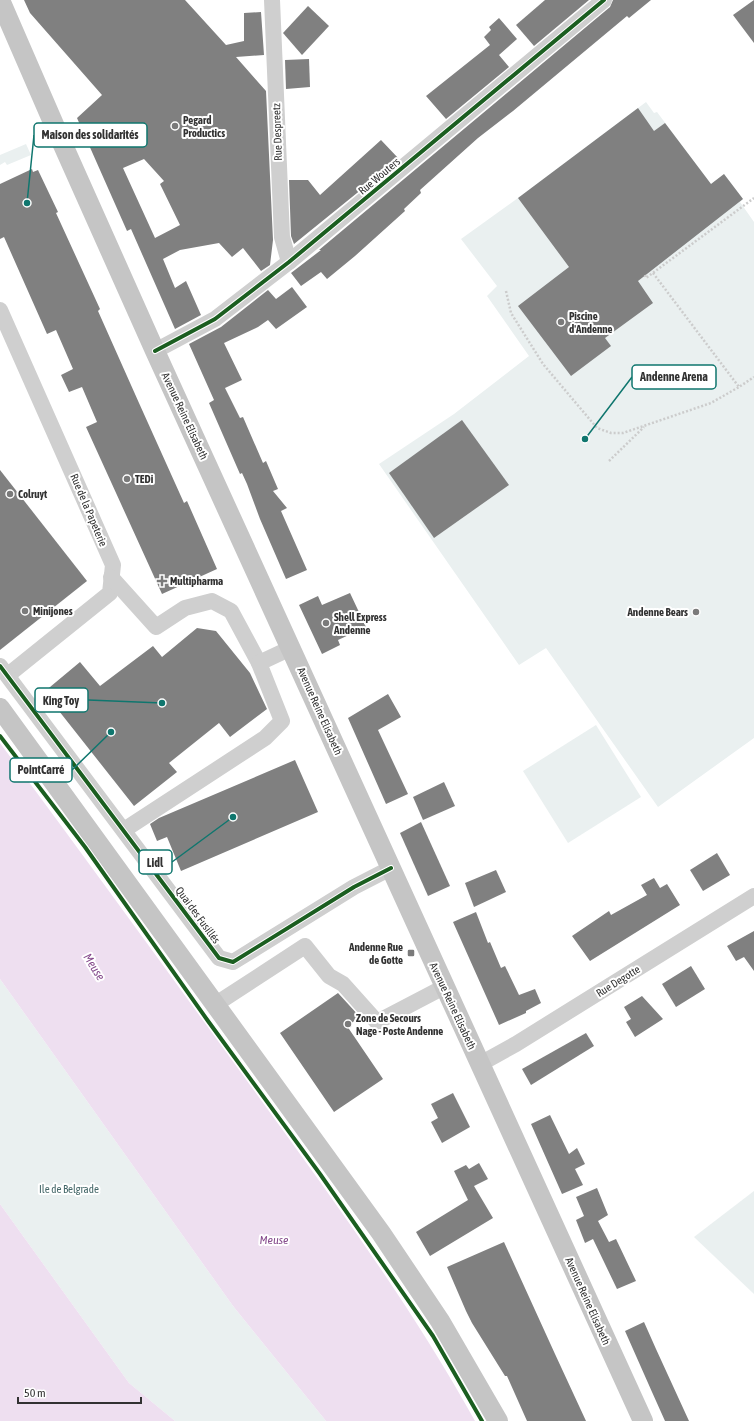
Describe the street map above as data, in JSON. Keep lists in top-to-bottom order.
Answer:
{
  "streets": {
    "main road": ["Avenue Reine Elisabeth"],
    "street": [
      "Rue Despreetz",
      "Rue Wouters",
      "Rue de la Papeterie",
      "Quai des Fusillés",
      "Rue Degotte"
    ]
  },
  "crossings": [
    ["Rue Despreetz", "Rue Wouters"],
    ["Rue Wouters", "Avenue Reine Elisabeth"],
    ["Avenue Reine Elisabeth", "Quai des Fusillés"],
    ["Avenue Reine Elisabeth", "Rue Degotte"],
    ["Rue de la Papeterie", "Quai des Fusillés"]
  ],
  "water": ["Meuse"],
  "parks": ["Ile de Belgrade"],
  "places": {
    "other": [
      "Pegard Productics",
      "Maison des solidarités",
      "Piscine d'Andenne",
      "Andenne Arena",
      "TEDi",
      "Colruyt",
      "Minijones",
      "Andenne Bears",
      "Shell Express Andenne",
      "King Toy",
      "PointCarré",
      "Lidl",
      "Zone de Secours Nage - Poste Andenne"
    ],
    "health": ["Multipharma"],
    "transit": ["Andenne Rue de Gotte"]
  },
  "scale_bar": "50 m"
}
